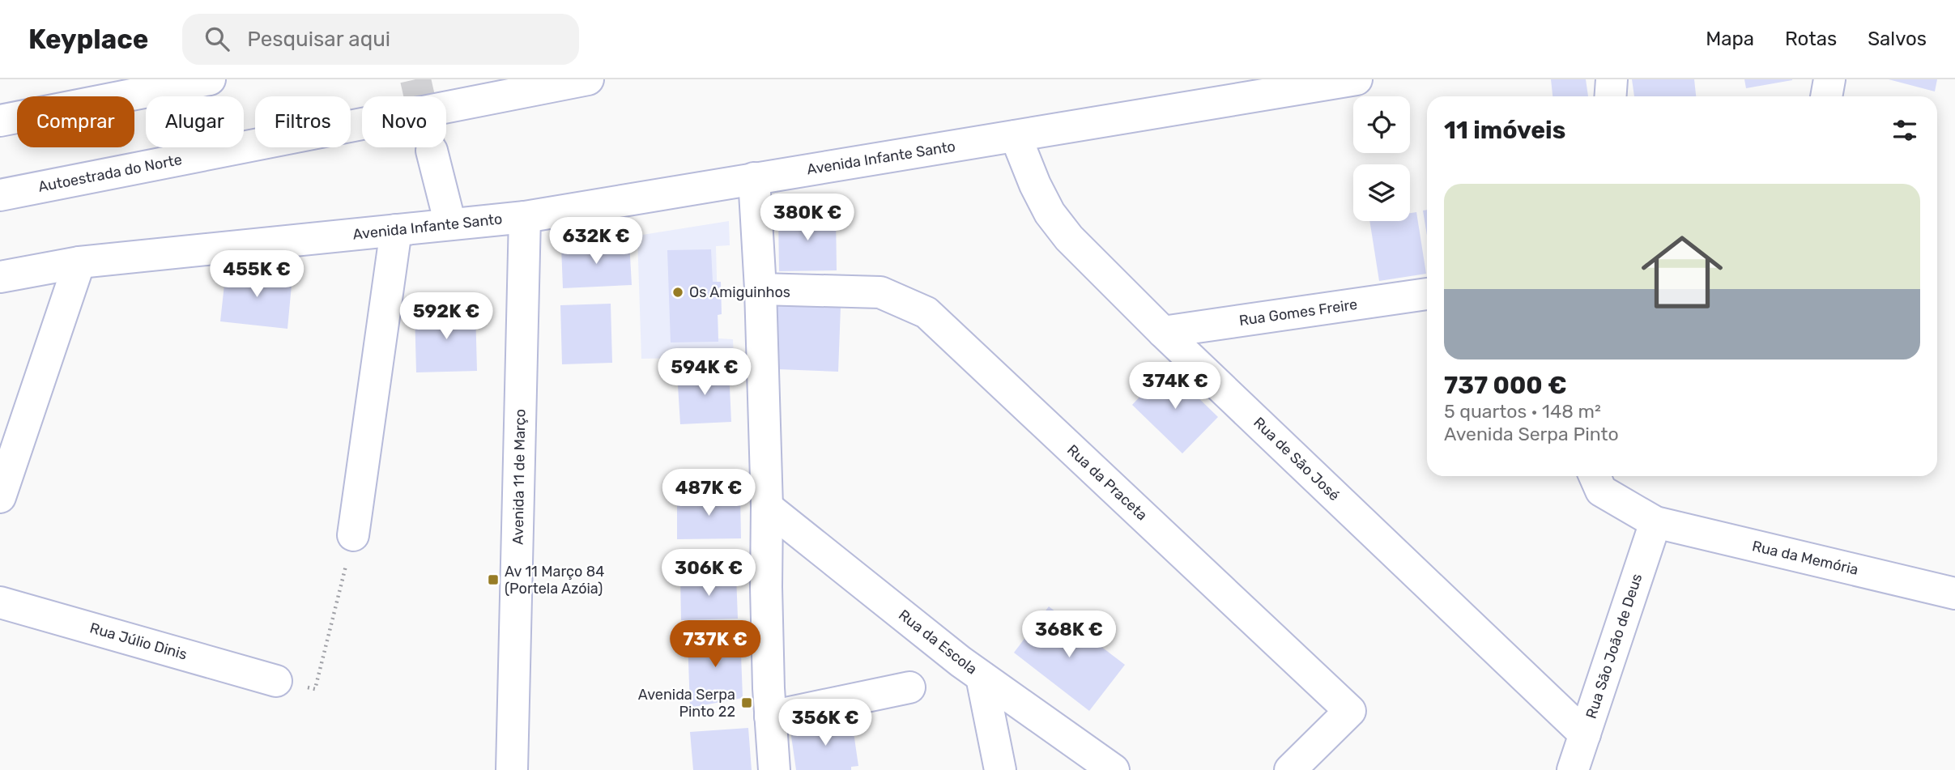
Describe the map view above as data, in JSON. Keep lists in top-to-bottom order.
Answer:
{
  "streets": {
    "main road": [
      "Avenida Infante Santo",
      "Autoestrada do Norte",
      "Rua Gomes Freire",
      "Rua de São José",
      "Avenida 11 de Março",
      "Rua da Praceta",
      "Rua da Memória",
      "Rua Júlio Dinis",
      "Rua da Escola",
      "Rua São João de Deus"
    ]
  },
  "crossings": [
    ["Avenida Infante Santo", "Rua de São José"],
    ["Avenida Infante Santo", "Avenida 11 de Março"],
    ["Rua Gomes Freire", "Rua de São José"],
    ["Rua de São José", "Rua São João de Deus"],
    ["Rua da Memória", "Rua São João de Deus"]
  ],
  "places": {
    "other": ["Os Amiguinhos"],
    "transit": ["Av 11 Março 84 (Portela Azóia)", "Avenida Serpa Pinto 22"]
  },
  "page": {
    "header": "Keyplace",
    "search": "Pesquisar aqui",
    "nav": ["Mapa", "Rotas", "Salvos"],
    "chip": [
      "Comprar",
      "Alugar",
      "Filtros",
      "Novo"
    ],
    "heading": "11 imóveis",
    "list": [
      {
        "name": "737 000 €",
        "note": "5 quartos · 148 m² · Avenida Serpa Pinto"
      }
    ],
    "price": [
      "380K €",
      "632K €",
      "455K €",
      "592K €",
      "594K €",
      "374K €",
      "487K €",
      "306K €",
      "368K €",
      "737K €",
      "356K €"
    ]
  }
}
